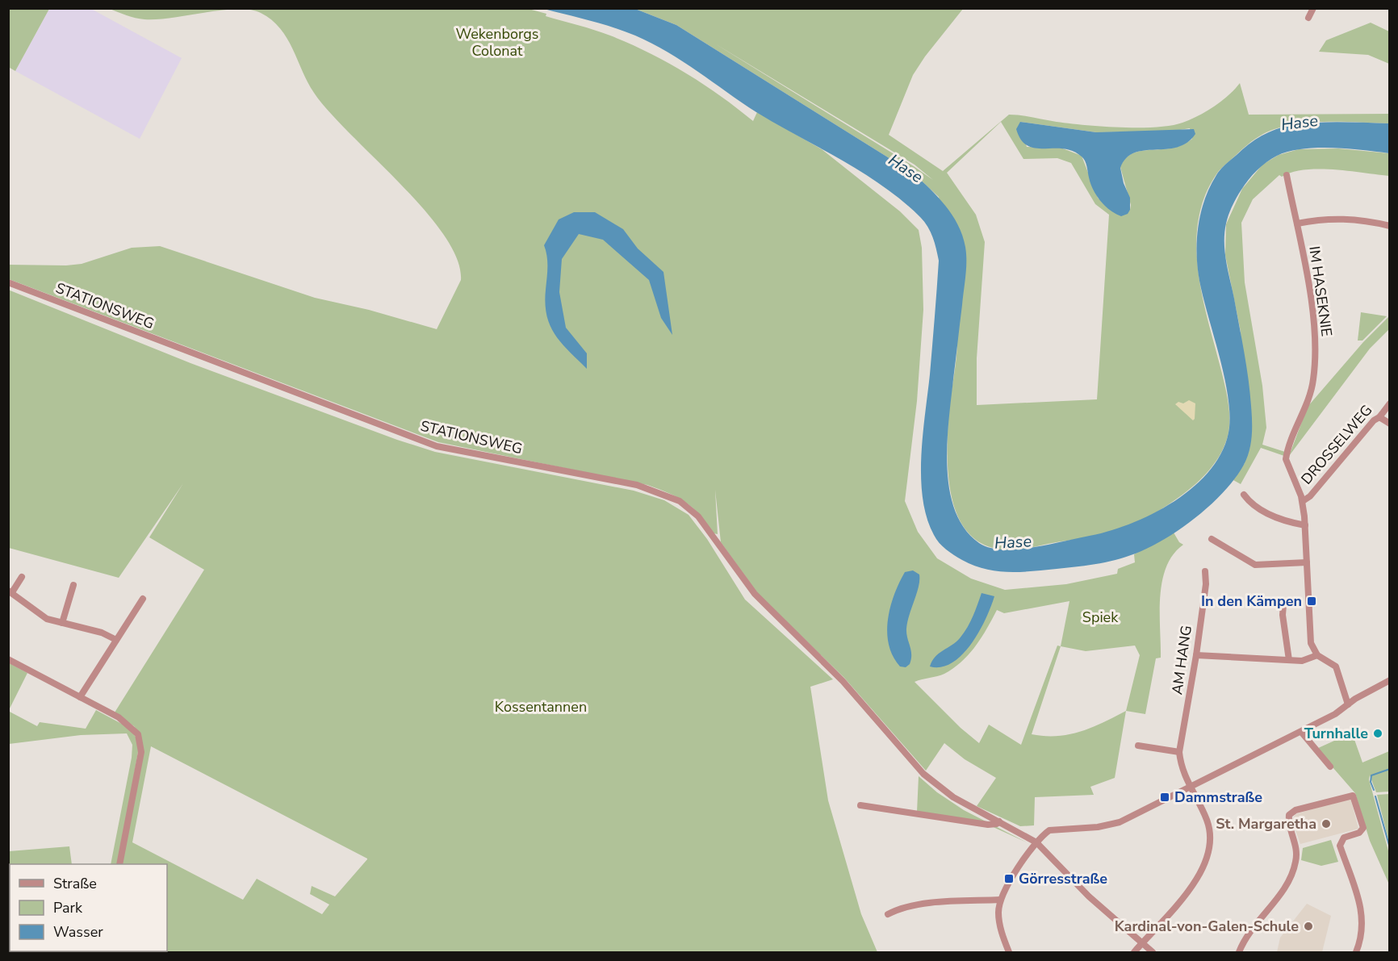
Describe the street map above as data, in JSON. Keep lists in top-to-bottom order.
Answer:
{
  "streets": {
    "street": [
      "IM HASEKNIE",
      "STATIONSWEG",
      "DROSSELWEG",
      "AM HANG"
    ]
  },
  "crossings": [
    ["IM HASEKNIE", "DROSSELWEG"],
    ["STATIONSWEG", "AM HANG"]
  ],
  "water": ["Hase"],
  "parks": ["Wekenborgs Colonat", "Spiek", "Kossentannen"],
  "places": {
    "transit": ["In den Kämpen", "Dammstraße", "Görresstraße"],
    "other": ["Turnhalle", "St. Margaretha", "Kardinal-von-Galen-Schule"]
  },
  "legend": ["Straße", "Park", "Wasser"]
}
